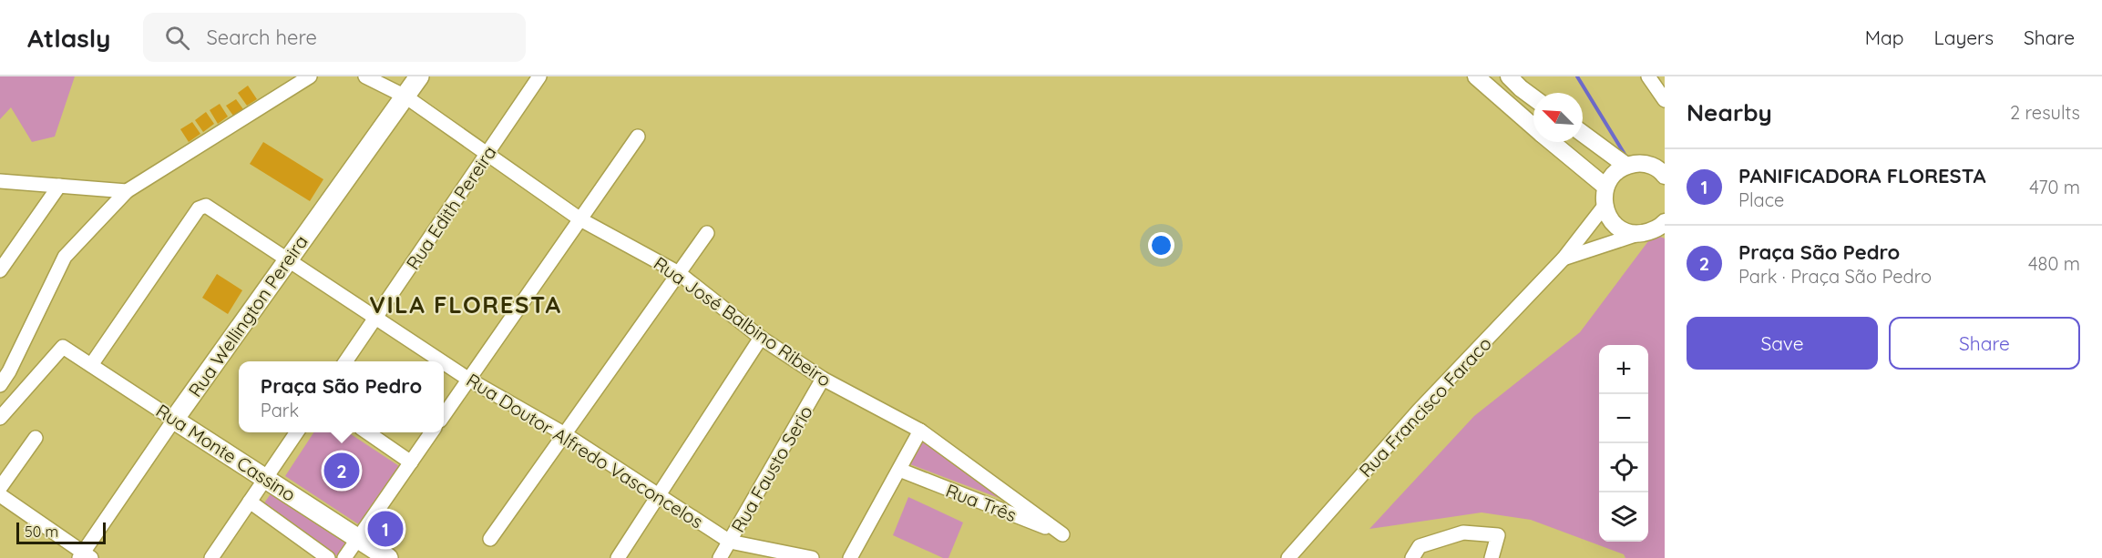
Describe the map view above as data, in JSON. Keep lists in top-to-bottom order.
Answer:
{
  "streets": {
    "main road": ["Rua Wellington Pereira", "Rua Monte Cassino"],
    "street": [
      "Rua Edith Pereira",
      "Rua José Balbino Ribeiro",
      "Rua Francisco Faraco",
      "Rua Doutor Alfredo Vasconcelos",
      "Rua Fausto Serio",
      "Rua Três"
    ]
  },
  "crossings": [
    ["Rua Edith Pereira", "Rua José Balbino Ribeiro"],
    ["Rua Edith Pereira", "Rua Doutor Alfredo Vasconcelos"],
    ["Rua Wellington Pereira", "Rua José Balbino Ribeiro"],
    ["Rua Wellington Pereira", "Rua Doutor Alfredo Vasconcelos"],
    ["Rua Wellington Pereira", "Rua Monte Cassino"],
    ["Rua José Balbino Ribeiro", "Rua Fausto Serio"],
    ["Rua José Balbino Ribeiro", "Rua Três"],
    ["Rua Doutor Alfredo Vasconcelos", "Rua Monte Cassino"],
    ["Rua Doutor Alfredo Vasconcelos", "Rua Fausto Serio"]
  ],
  "districts": ["VILA FLORESTA"],
  "scale_bar": "50 m",
  "north": "top left",
  "page": {
    "header": "Atlasly",
    "search": "Search here",
    "nav": ["Map", "Layers", "Share"],
    "heading": ["Nearby", "2 results"],
    "list": [
      {
        "mark": "1",
        "name": "PANIFICADORA FLORESTA",
        "note": "Place",
        "value": "470 m"
      },
      {
        "mark": "2",
        "name": "Praça São Pedro",
        "note": "Park · Praça São Pedro",
        "value": "480 m"
      }
    ],
    "buttons": ["Save", "Share"],
    "map_buttons": ["+", "−"],
    "popup": ["Praça São Pedro", "Park"],
    "pins": ["2", "1"],
    "scale": "50 m"
  }
}
